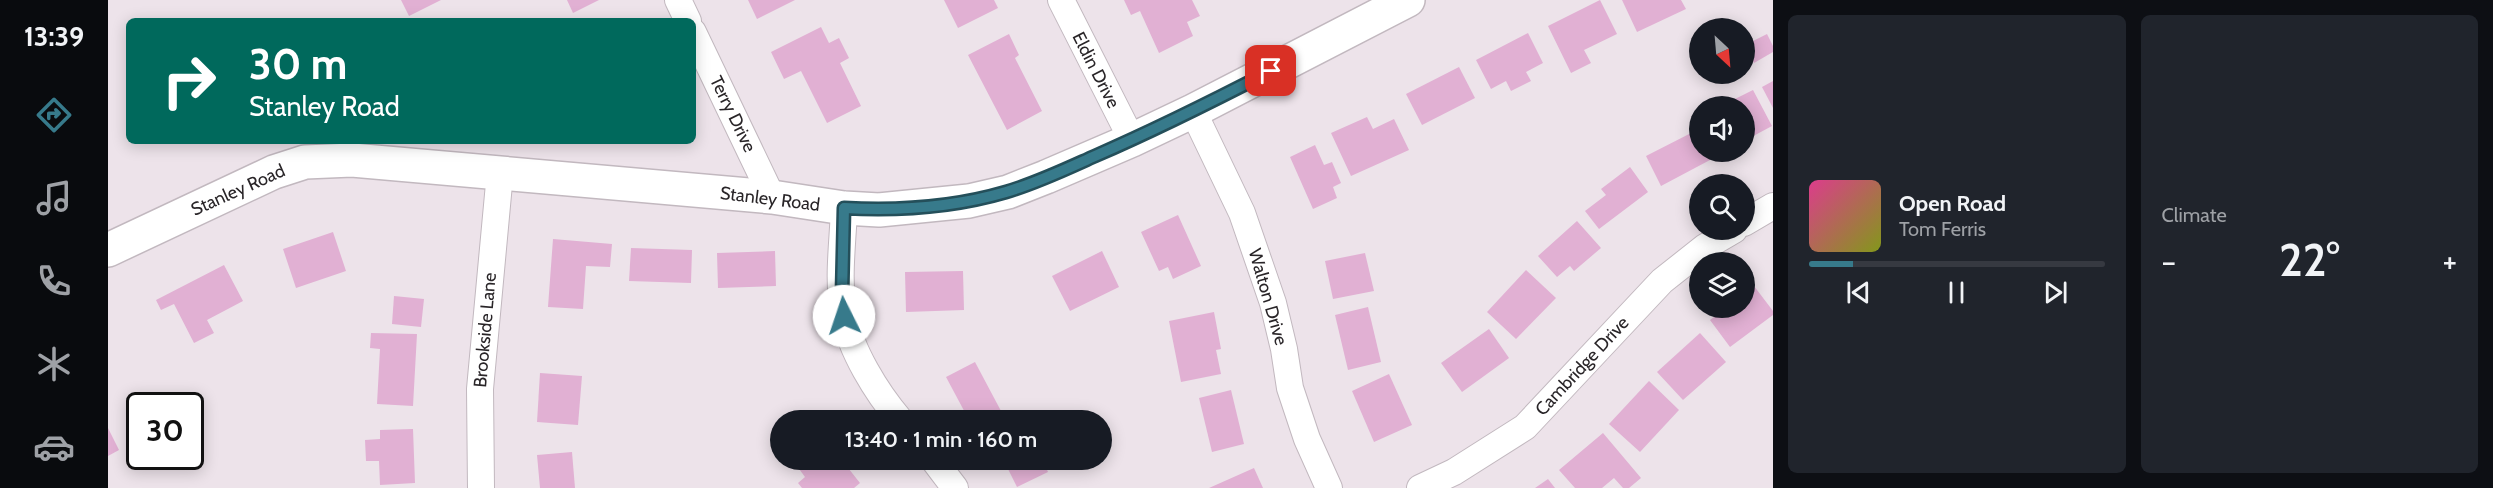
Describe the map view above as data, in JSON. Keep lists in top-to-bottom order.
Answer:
{
  "streets": {
    "street": [
      "Eldin Drive",
      "Terry Drive",
      "Stanley Road",
      "Walton Drive",
      "Brookside Lane",
      "Cambridge Drive"
    ]
  },
  "crossings": [
    ["Eldin Drive", "Stanley Road"],
    ["Terry Drive", "Stanley Road"],
    ["Stanley Road", "Walton Drive"],
    ["Stanley Road", "Brookside Lane"]
  ],
  "north": "bottom right",
  "page": {
    "tabs": "13:39",
    "tile": "Climate",
    "turn": ["30 m", "Stanley Road"],
    "song": ["Open Road", "Tom Ferris"],
    "heat": ["−", "22°", "+"],
    "limit": "30",
    "trip": "13:40 · 1 min · 160 m"
  }
}
